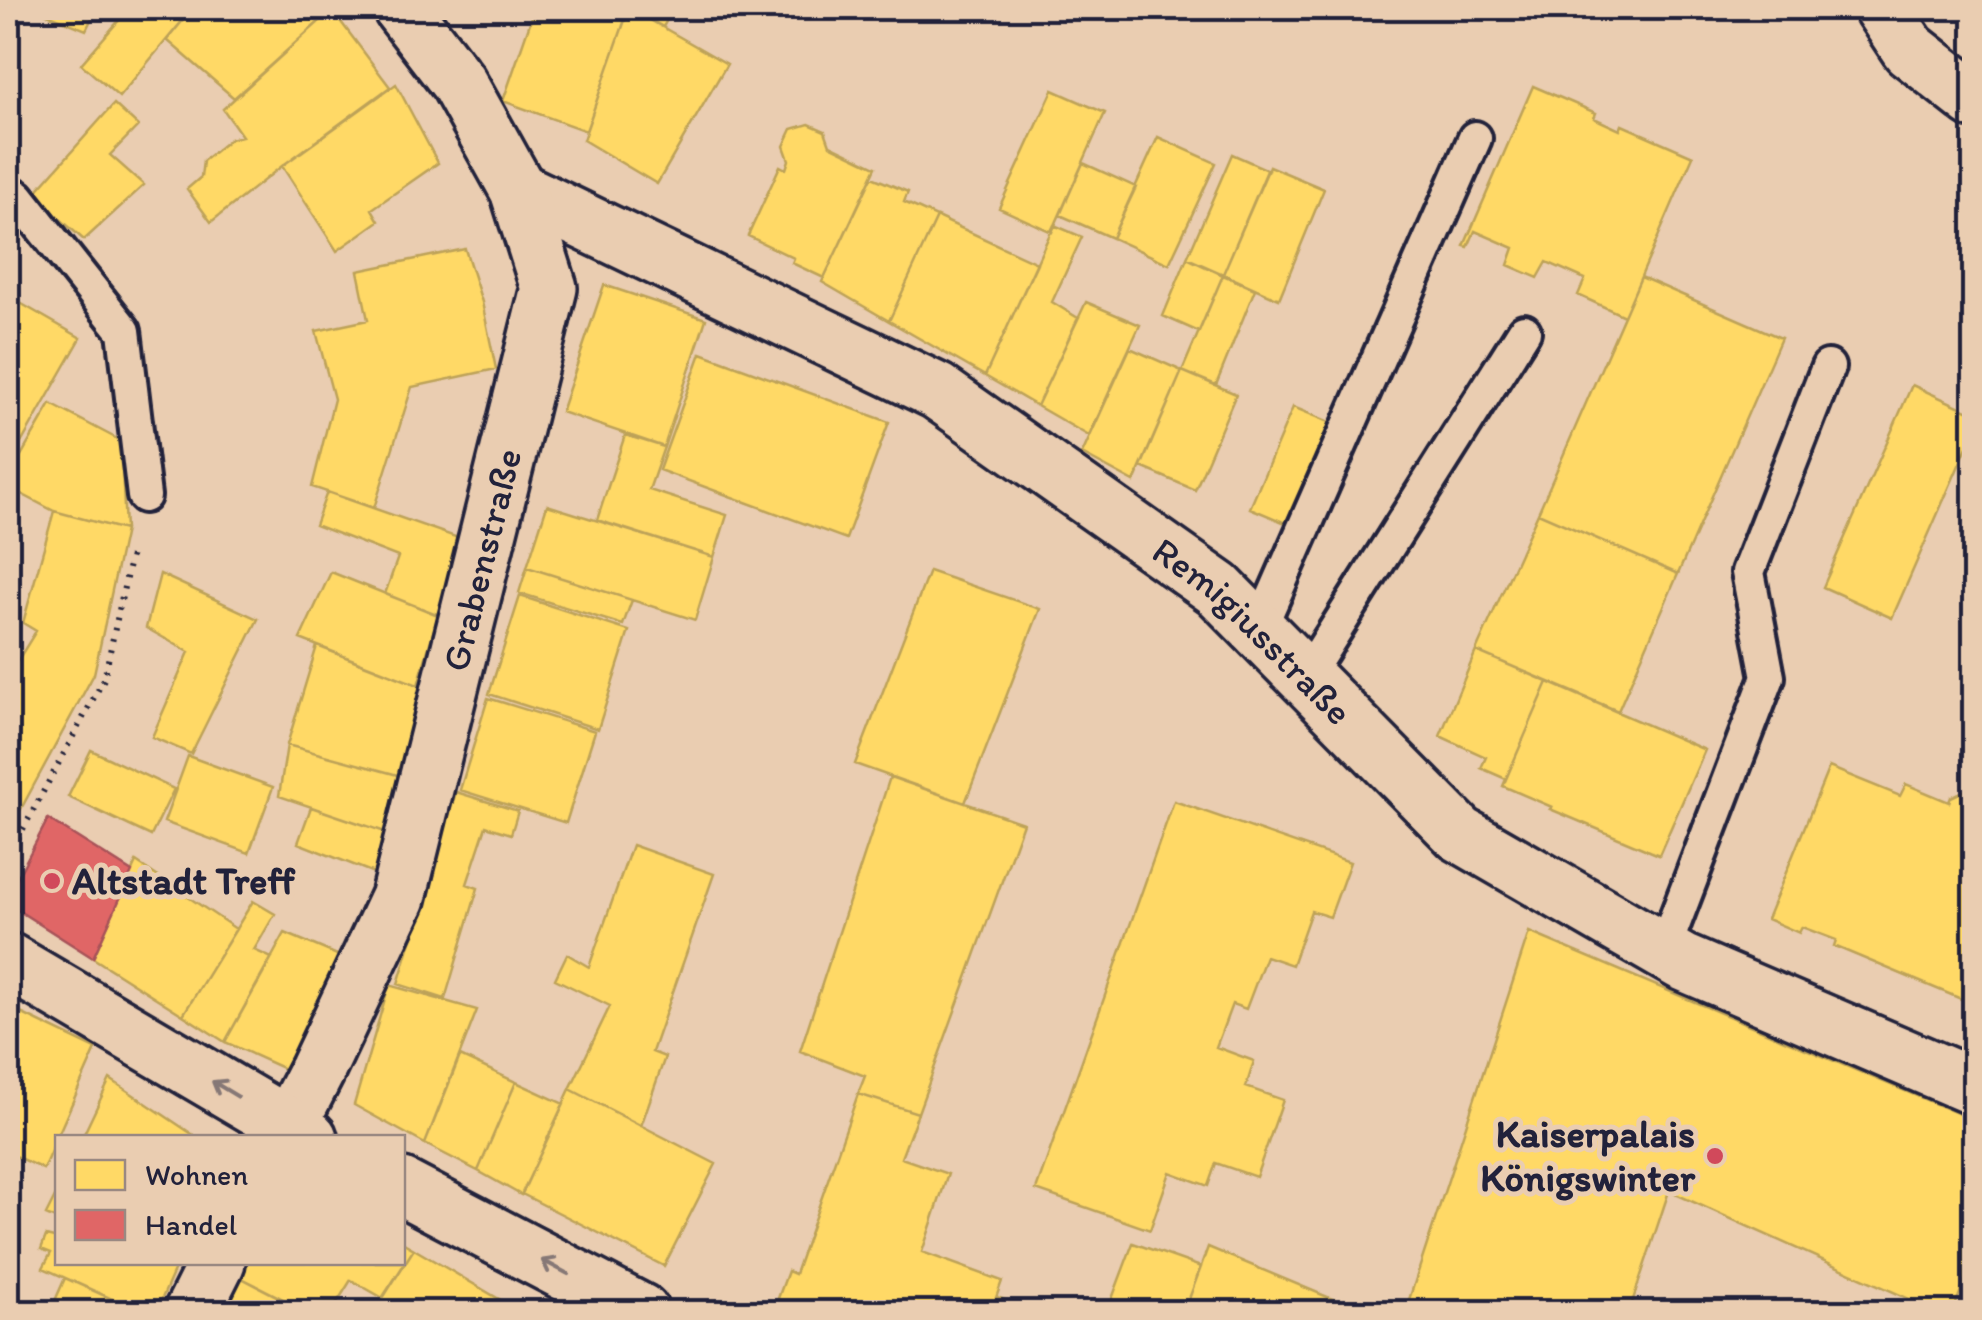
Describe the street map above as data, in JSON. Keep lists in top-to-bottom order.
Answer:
{
  "streets": {
    "street": ["Grabenstraße", "Remigiusstraße"]
  },
  "crossings": [
    ["Grabenstraße", "Remigiusstraße"]
  ],
  "places": ["Altstadt Treff", "Kaiserpalais Königswinter"],
  "legend": ["Wohnen", "Handel"]
}
